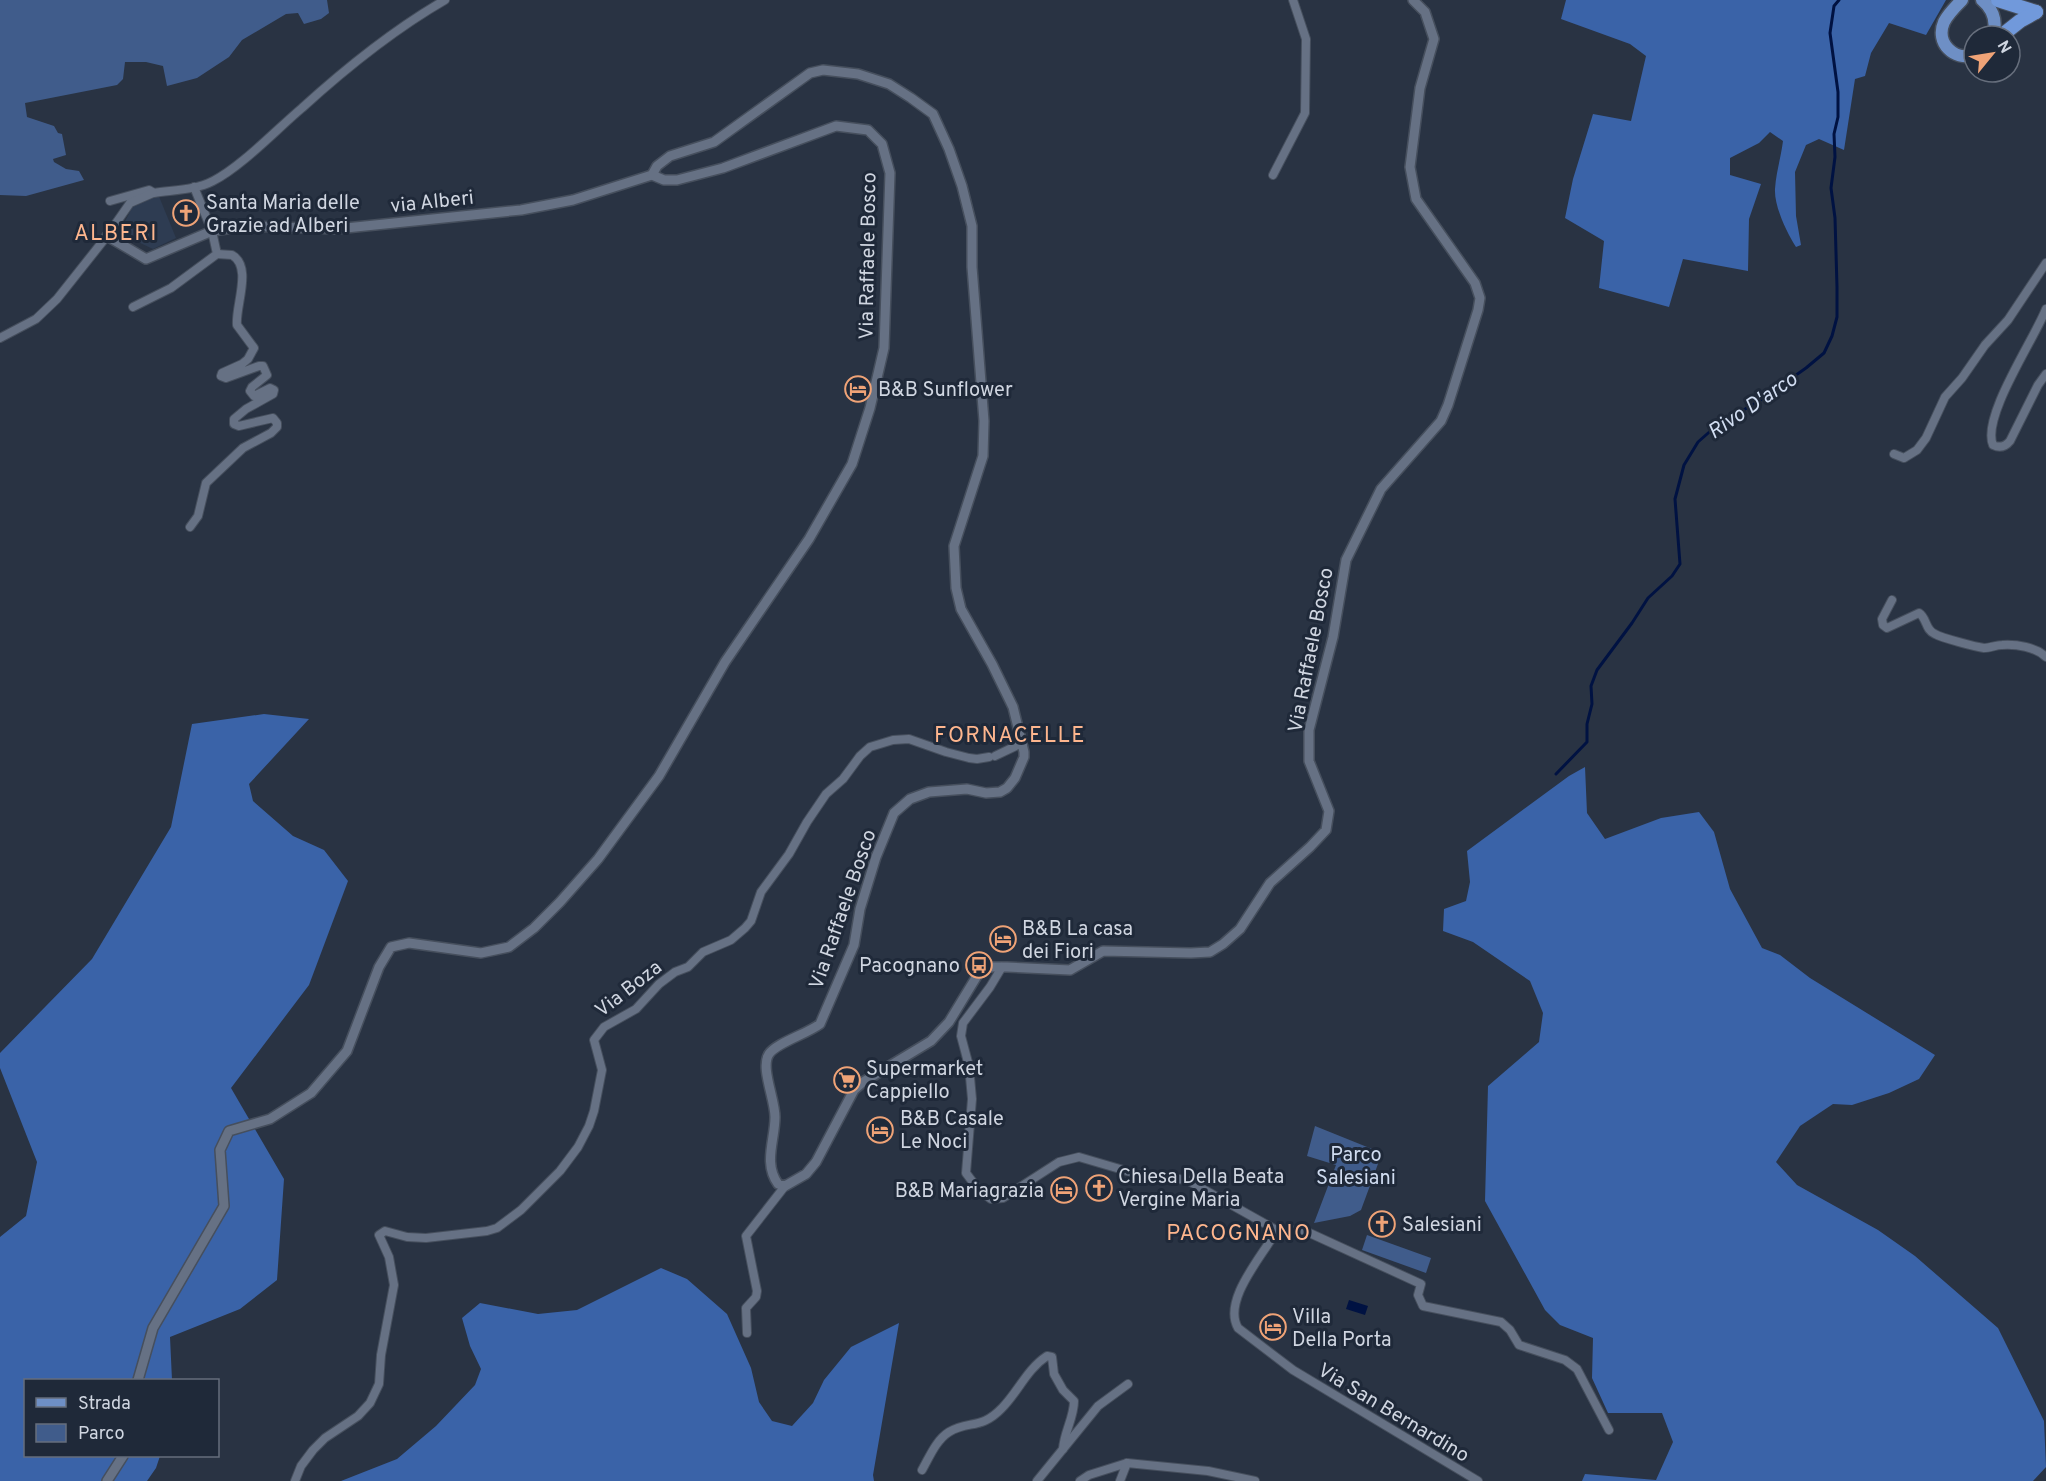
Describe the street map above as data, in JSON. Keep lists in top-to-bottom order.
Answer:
{
  "streets": {
    "street": [
      "via Alberi",
      "Via Raffaele Bosco",
      "Via Boza",
      "Via San Bernardino"
    ]
  },
  "crossings": [
    ["via Alberi", "Via Raffaele Bosco"],
    ["Via Raffaele Bosco", "Via Boza"]
  ],
  "districts": ["ALBERI", "FORNACELLE", "PACOGNANO"],
  "water": ["Rivo D'arco"],
  "parks": ["Parco Salesiani"],
  "places": {
    "church": ["Santa Maria delle Grazie ad Alberi", "Chiesa Della Beata Vergine Maria", "Salesiani"],
    "hotel": [
      "B&B Sunflower",
      "B&B La casa dei Fiori",
      "B&B Casale Le Noci",
      "B&B Mariagrazia",
      "Villa Della Porta"
    ],
    "bus stop": ["Pacognano"],
    "supermarket": ["Supermarket Cappiello"]
  },
  "legend": ["Strada", "Parco"],
  "north": "top right"
}
